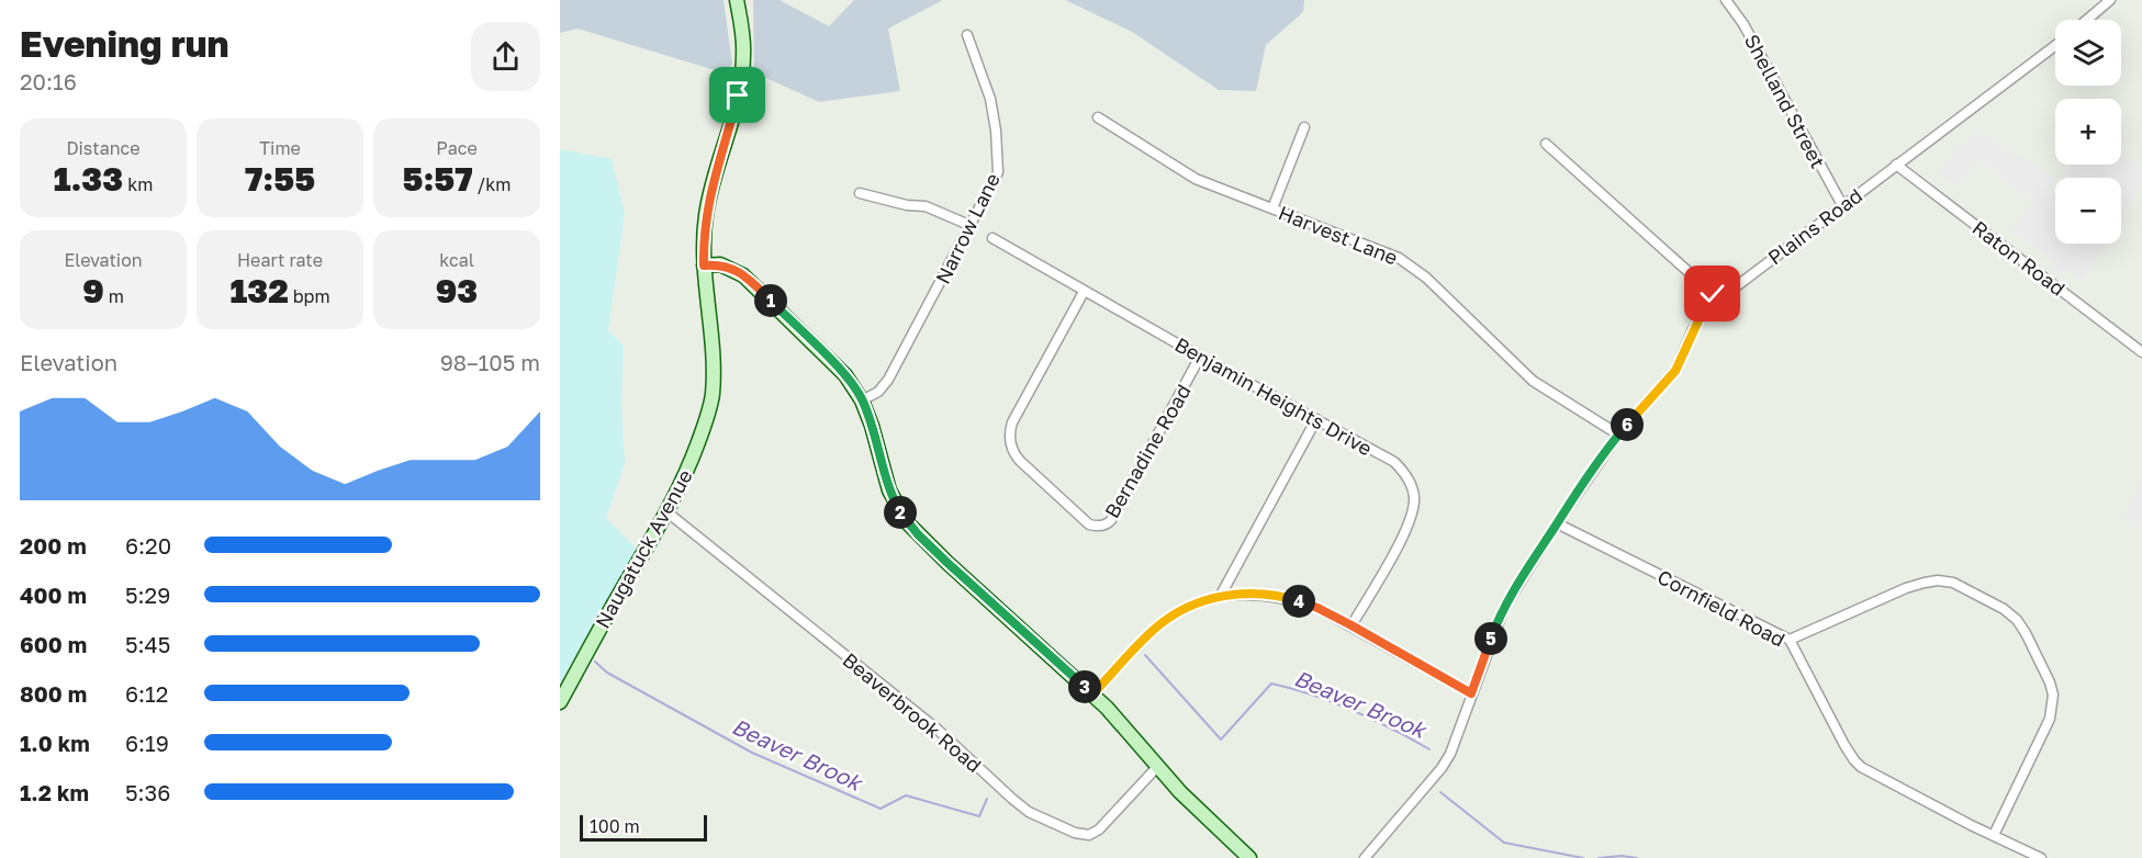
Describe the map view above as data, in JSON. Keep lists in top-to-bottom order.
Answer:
{
  "streets": {
    "main road": ["Naugatuck Avenue"],
    "street": [
      "Shelland Street",
      "Plains Road",
      "Narrow Lane",
      "Harvest Lane",
      "Raton Road",
      "Benjamin Heights Drive",
      "Bernadine Road",
      "Cornfield Road",
      "Beaverbrook Road"
    ]
  },
  "crossings": [
    ["Shelland Street", "Plains Road"],
    ["Plains Road", "Harvest Lane"],
    ["Plains Road", "Raton Road"],
    ["Plains Road", "Cornfield Road"],
    ["Benjamin Heights Drive", "Bernadine Road"],
    ["Naugatuck Avenue", "Beaverbrook Road"]
  ],
  "water": ["Beaver Brook"],
  "scale_bar": "100 m",
  "page": {
    "heading": ["Evening run", "20:16"],
    "map_buttons": ["+", "−"],
    "stats": [
      ["Distance", "1.33 km"],
      ["Time", "7:55"],
      ["Pace", "5:57 /km"],
      ["Elevation", "9 m"],
      ["Heart rate", "132 bpm"],
      ["kcal", "93"]
    ],
    "pins": [
      "1",
      "6",
      "2",
      "4",
      "5",
      "3"
    ],
    "chart": ["Elevation", "98–105 m"],
    "list": [
      {
        "name": "200 m",
        "note": "6:20"
      },
      {
        "name": "400 m",
        "note": "5:29"
      },
      {
        "name": "600 m",
        "note": "5:45"
      },
      {
        "name": "800 m",
        "note": "6:12"
      },
      {
        "name": "1.0 km",
        "note": "6:19"
      },
      {
        "name": "1.2 km",
        "note": "5:36"
      }
    ],
    "scale": "100 m"
  }
}
